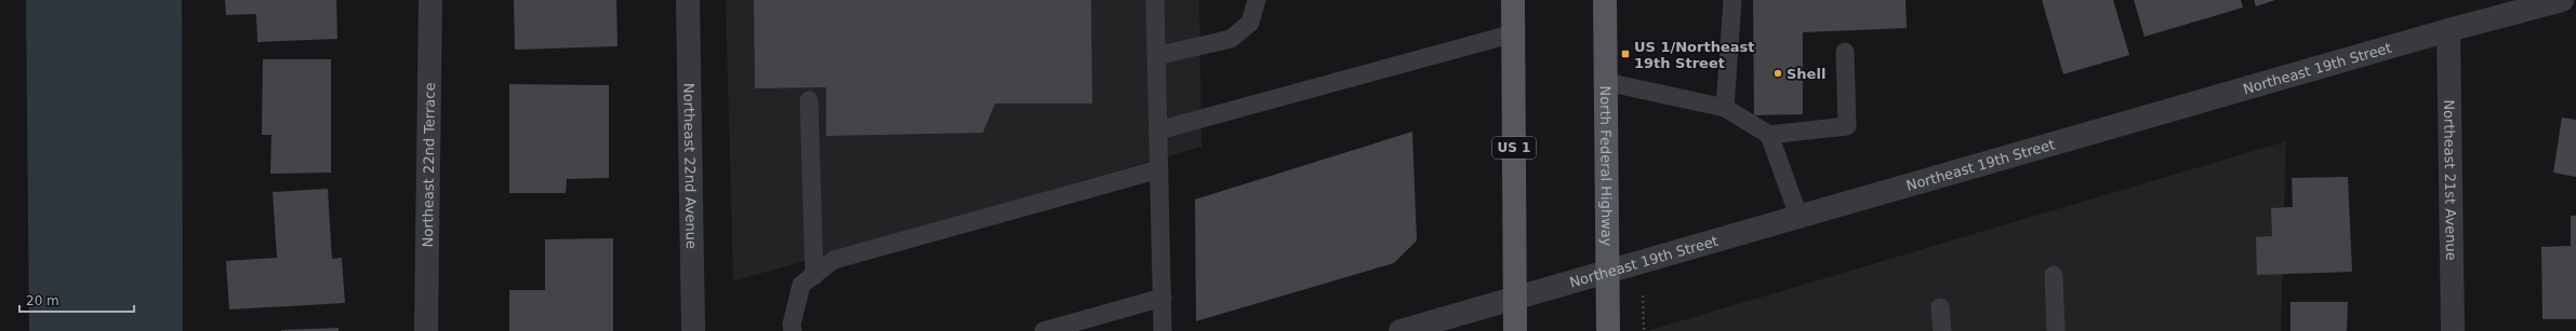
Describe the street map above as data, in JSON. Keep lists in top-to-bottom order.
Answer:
{
  "streets": {
    "main road": ["US 1", "North Federal Highway"],
    "street": [
      "Northeast 19th Street",
      "Northeast 22nd Terrace",
      "Northeast 22nd Avenue",
      "Northeast 21st Avenue"
    ]
  },
  "crossings": [
    ["Northeast 19th Street", "US 1"],
    ["Northeast 19th Street", "North Federal Highway"],
    ["Northeast 19th Street", "Northeast 21st Avenue"]
  ],
  "places": {
    "transit": ["US 1/Northeast 19th Street"],
    "other": ["Shell"]
  },
  "scale_bar": "20 m"
}
